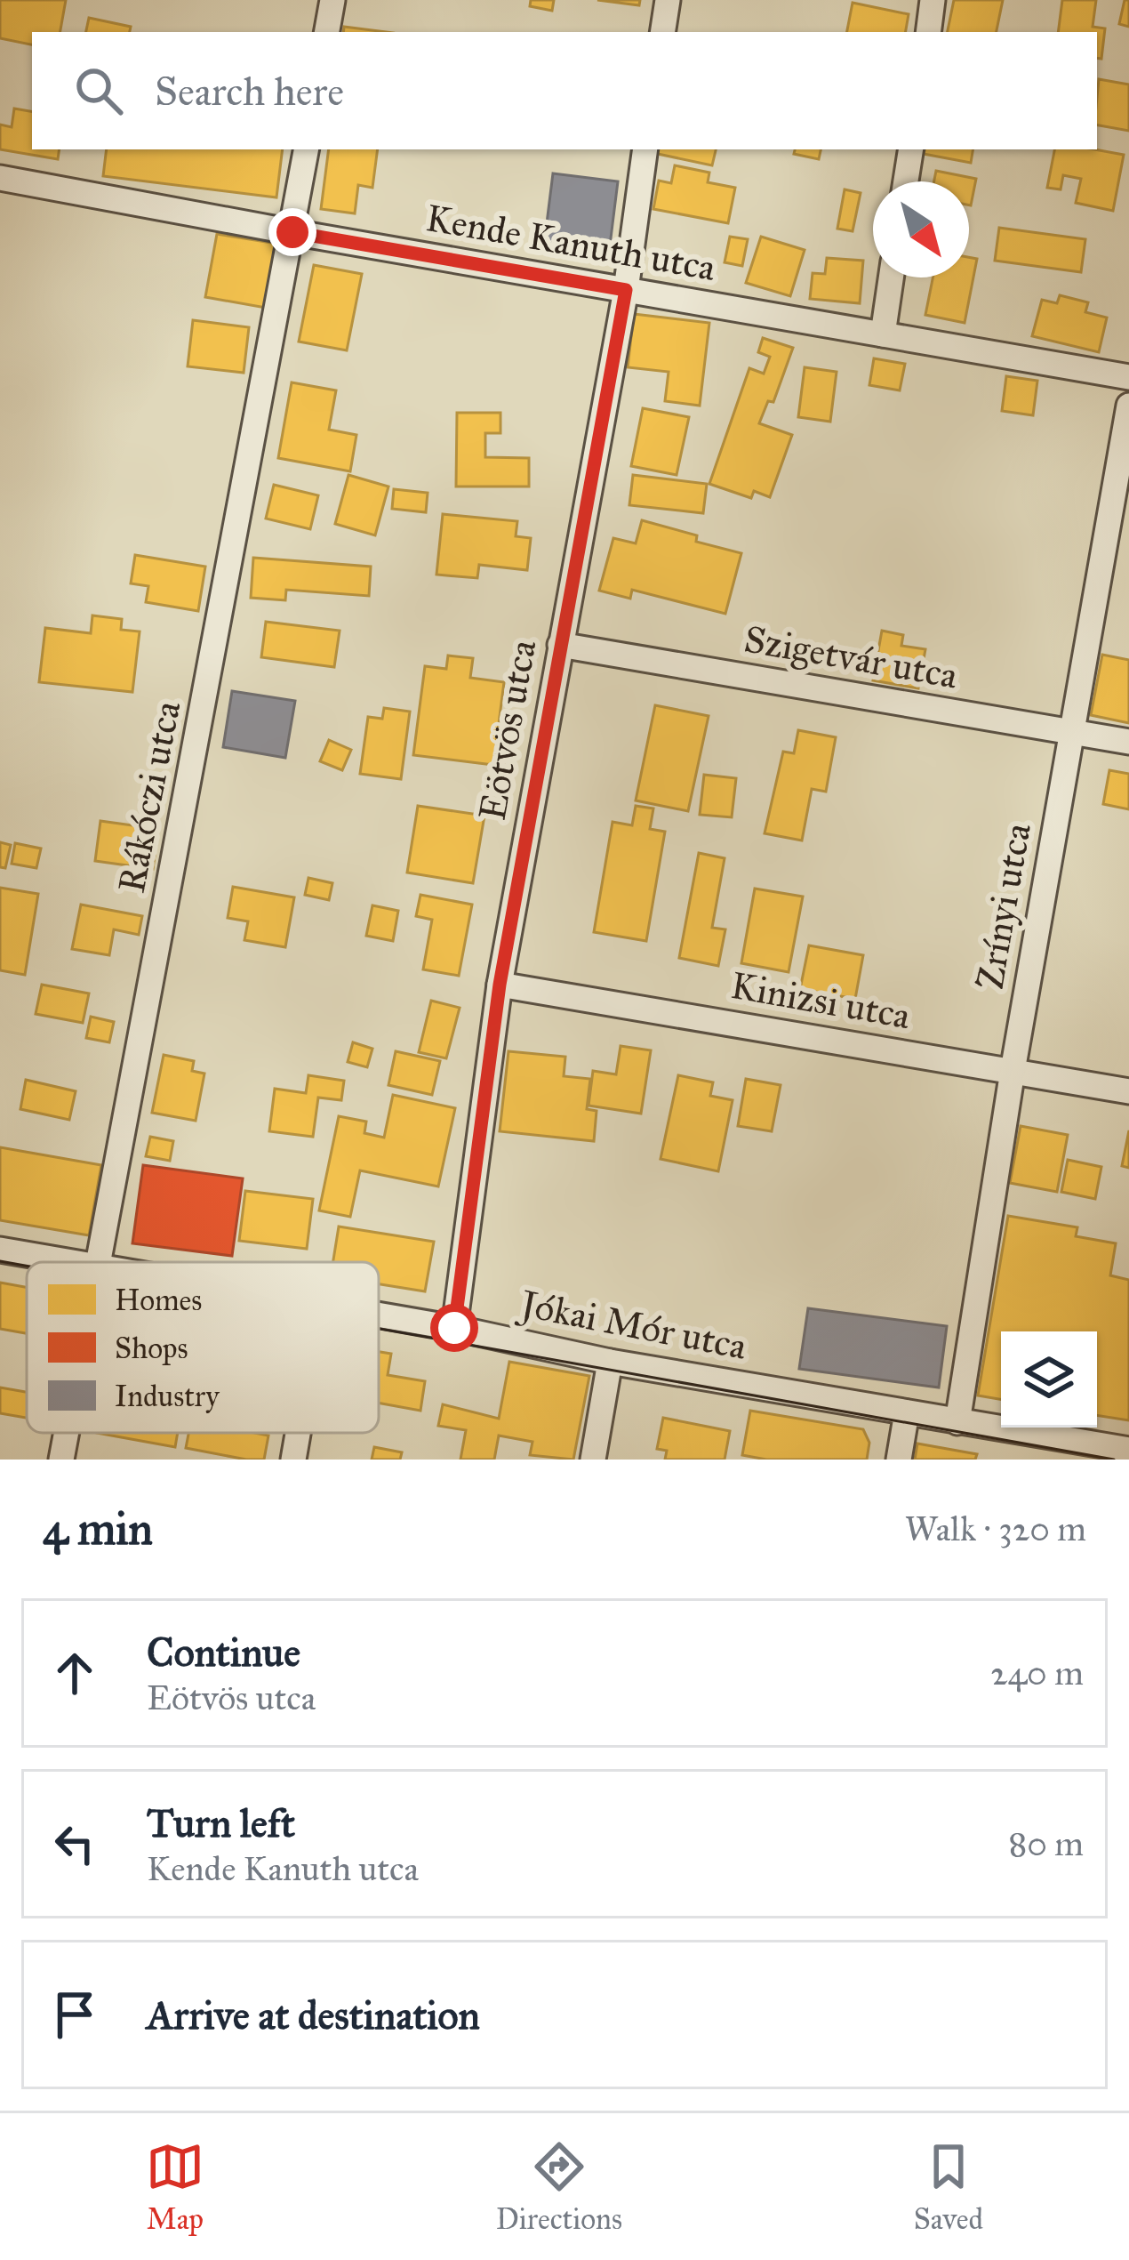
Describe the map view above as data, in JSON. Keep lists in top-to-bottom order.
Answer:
{
  "streets": {
    "street": [
      "Kende Kanuth utca",
      "Szigetvár utca",
      "Eötvös utca",
      "Rákóczi utca",
      "Zrínyi utca",
      "Kinizsi utca",
      "Jókai Mór utca"
    ]
  },
  "crossings": [
    ["Kende Kanuth utca", "Eötvös utca"],
    ["Kende Kanuth utca", "Rákóczi utca"],
    ["Szigetvár utca", "Eötvös utca"],
    ["Szigetvár utca", "Zrínyi utca"],
    ["Eötvös utca", "Kinizsi utca"],
    ["Eötvös utca", "Jókai Mór utca"],
    ["Zrínyi utca", "Kinizsi utca"],
    ["Zrínyi utca", "Jókai Mór utca"]
  ],
  "legend": ["Homes", "Shops", "Industry"],
  "north": "bottom right",
  "page": {
    "search": "Search here",
    "heading": ["4 min", "Walk · 320 m"],
    "list": [
      ["Continue", "Eötvös utca", "240 m"],
      ["Turn left", "Kende Kanuth utca", "80 m"],
      "Arrive at destination"
    ],
    "nav": ["Map", "Directions", "Saved"]
  }
}
